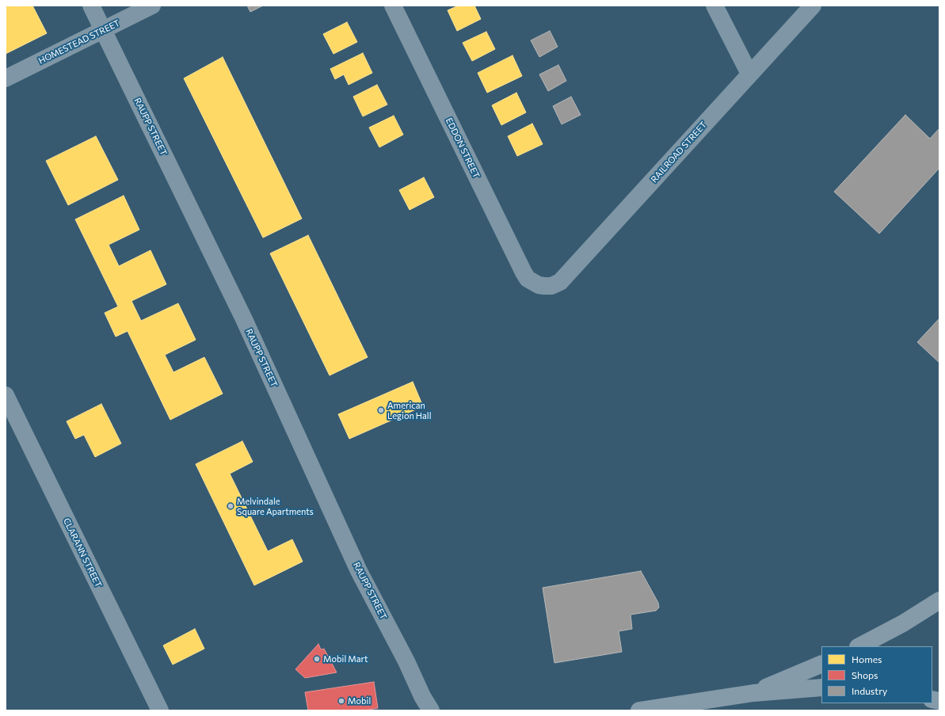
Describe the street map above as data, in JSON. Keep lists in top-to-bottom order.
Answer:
{
  "streets": {
    "street": [
      "HOMESTEAD STREET",
      "RAUPP STREET",
      "EDDON STREET",
      "RAILROAD STREET",
      "CLARANN STREET"
    ]
  },
  "crossings": [
    ["HOMESTEAD STREET", "RAUPP STREET"],
    ["EDDON STREET", "RAILROAD STREET"]
  ],
  "places": [
    "American Legion Hall",
    "Melvindale Square Apartments",
    "Mobil Mart",
    "Mobil"
  ],
  "legend": ["Homes", "Shops", "Industry"]
}
